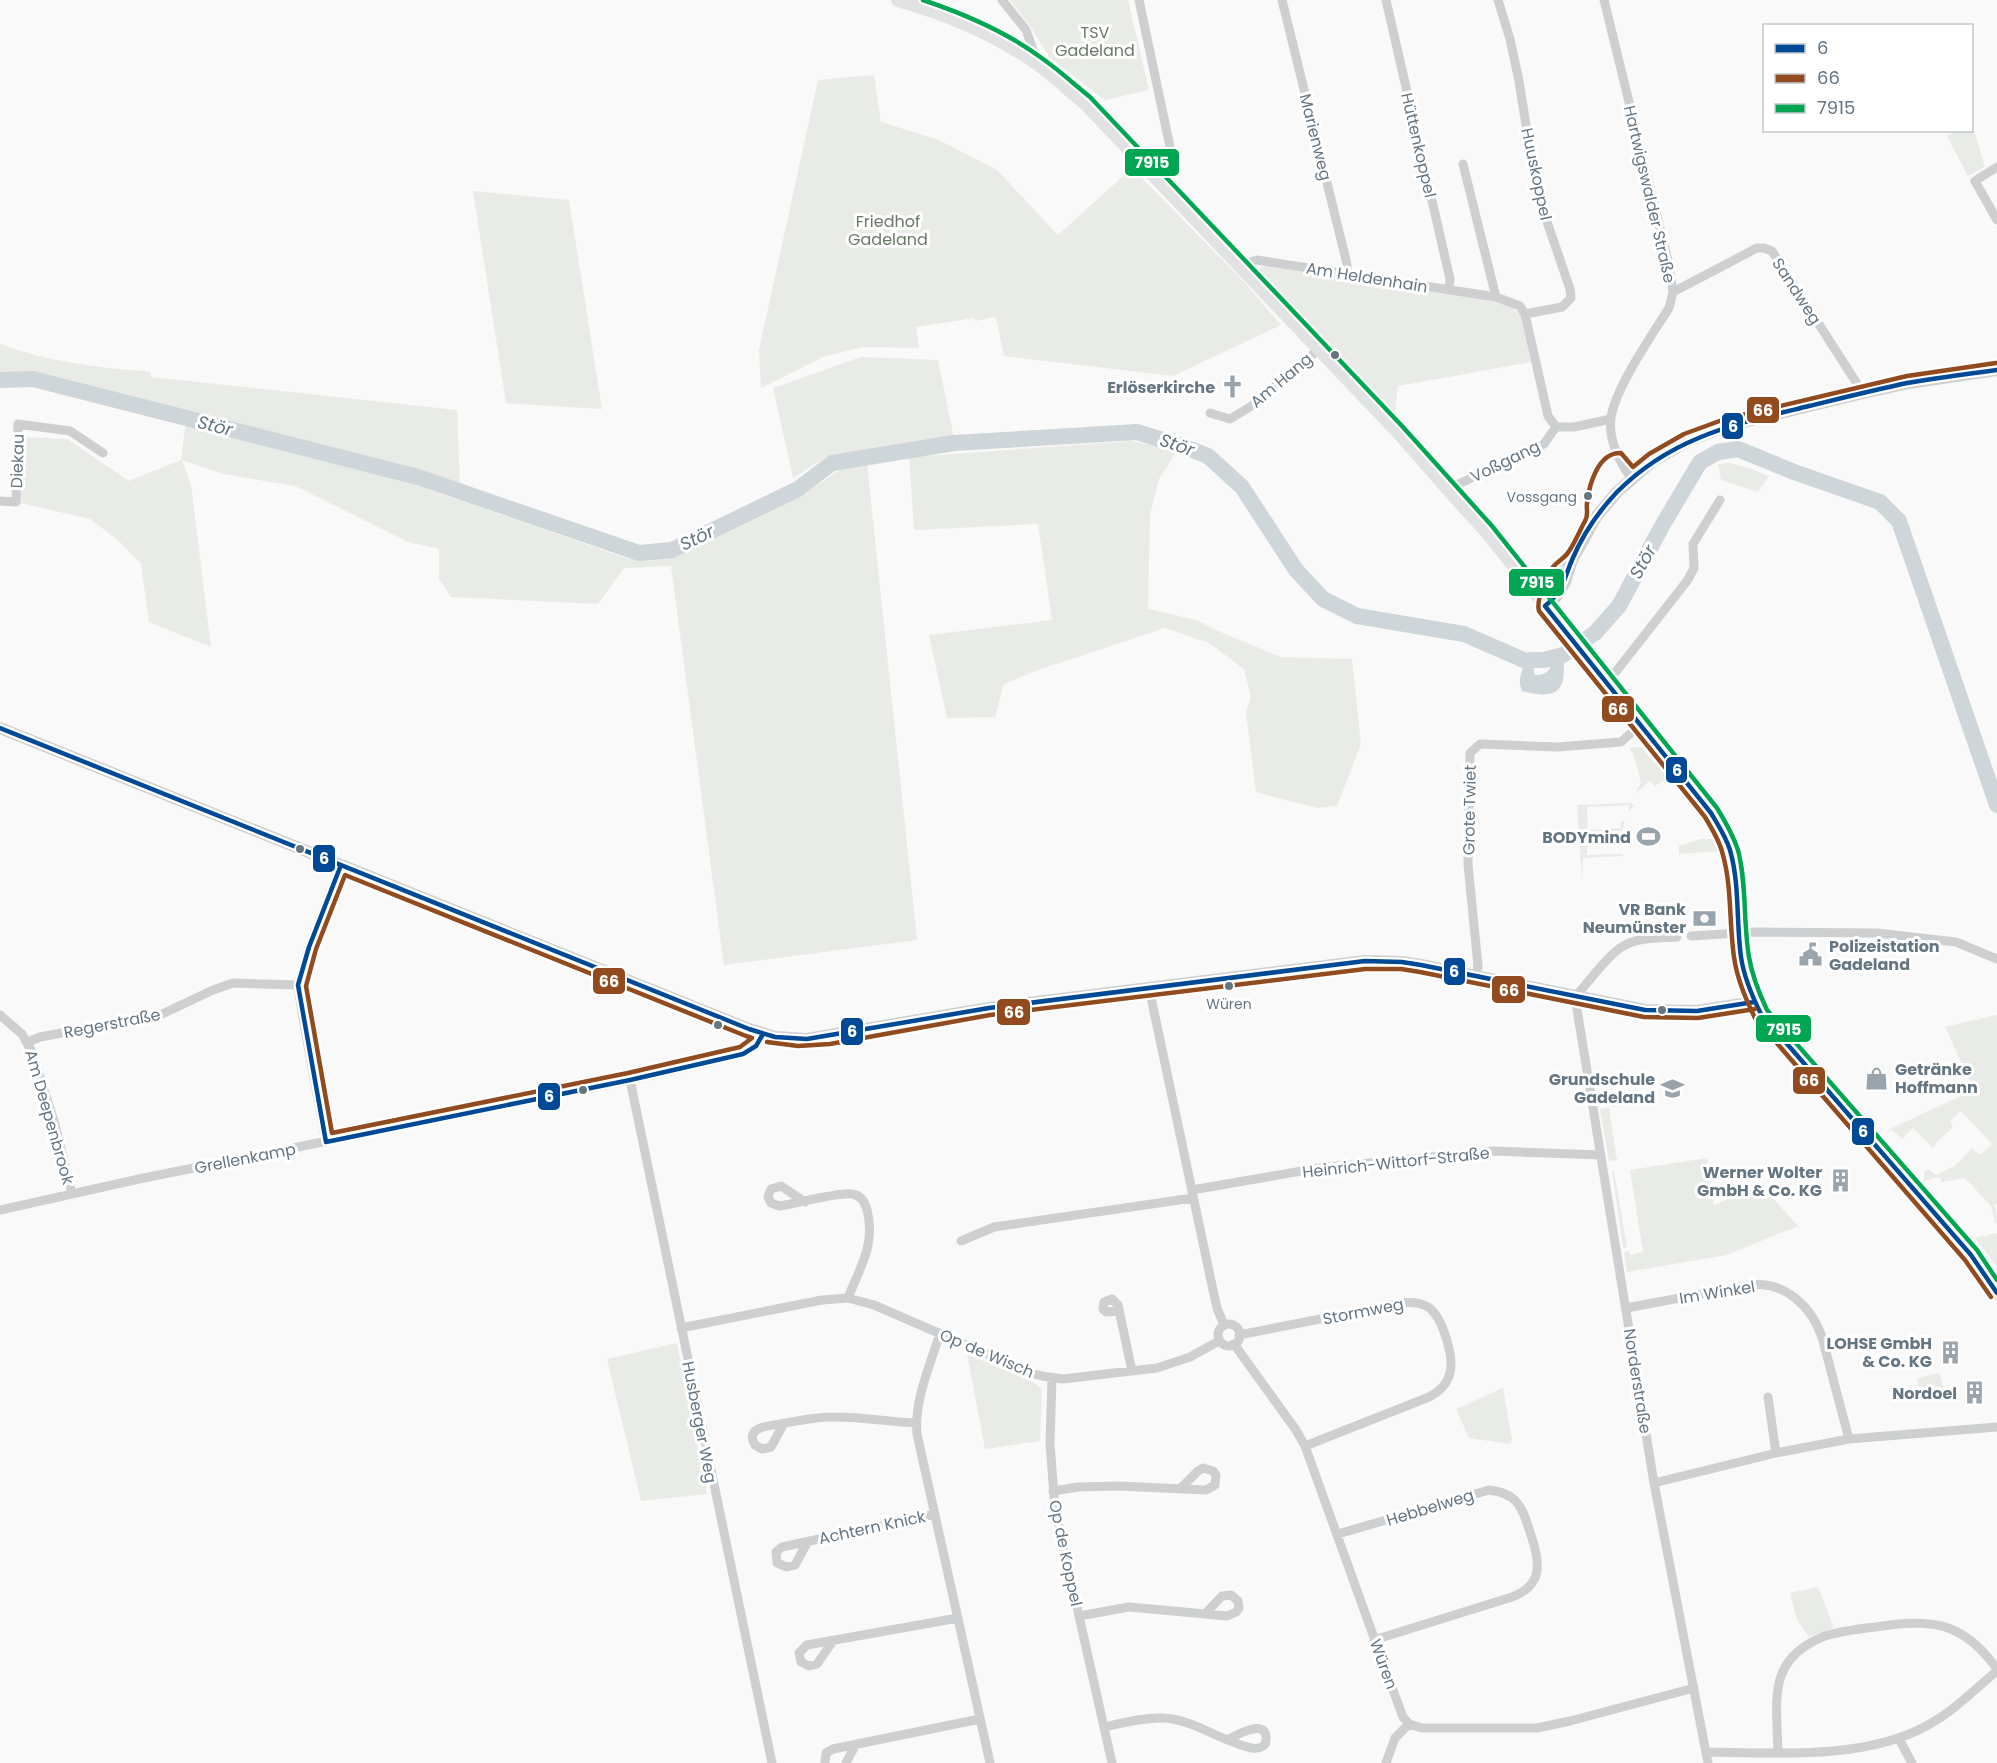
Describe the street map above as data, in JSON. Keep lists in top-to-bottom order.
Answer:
{
  "streets": {
    "street": [
      "Marienweg",
      "Hüttenkoppel",
      "Huuskoppel",
      "Hartwigswalder Straße",
      "Am Heldenhain",
      "Sandweg",
      "Am Hang",
      "Diekau",
      "Voßgang",
      "Grote Twiet",
      "Regerstraße",
      "Am Deepenbrook",
      "Grellenkamp",
      "Heinrich-Wittorf-Straße",
      "Im Winkel",
      "Stormweg",
      "Op de Wisch",
      "Norderstraße",
      "Husberger Weg",
      "Hebbelweg",
      "Achtern Knick",
      "Op de Koppel",
      "Würen"
    ]
  },
  "crossings": [
    ["Marienweg", "Am Heldenhain"],
    ["Hüttenkoppel", "Am Heldenhain"],
    ["Huuskoppel", "Am Heldenhain"],
    ["Hartwigswalder Straße", "Sandweg"],
    ["Regerstraße", "Am Deepenbrook"],
    ["Am Deepenbrook", "Grellenkamp"],
    ["Grellenkamp", "Husberger Weg"],
    ["Heinrich-Wittorf-Straße", "Norderstraße"],
    ["Im Winkel", "Norderstraße"],
    ["Stormweg", "Op de Wisch"],
    ["Stormweg", "Würen"],
    ["Op de Wisch", "Husberger Weg"],
    ["Op de Wisch", "Achtern Knick"],
    ["Op de Wisch", "Op de Koppel"],
    ["Op de Wisch", "Würen"],
    ["Hebbelweg", "Würen"]
  ],
  "water": ["Stör"],
  "parks": ["TSV Gadeland", "Friedhof Gadeland"],
  "places": {
    "church": ["Erlöserkirche"],
    "other": ["Vossgang", "Würen"],
    "sports": ["BODYmind"],
    "bank": ["VR Bank Neumünster"],
    "public building": ["Polizeistation Gadeland"],
    "shop": ["Getränke Hoffmann"],
    "school or university": ["Grundschule Gadeland"],
    "building": ["Werner Wolter GmbH & Co. KG", "LOHSE GmbH & Co. KG", "Nordoel"]
  },
  "lines": ["transit line 7915", "transit line 66", "transit line 6"],
  "legend": ["6", "66", "7915"]
}
